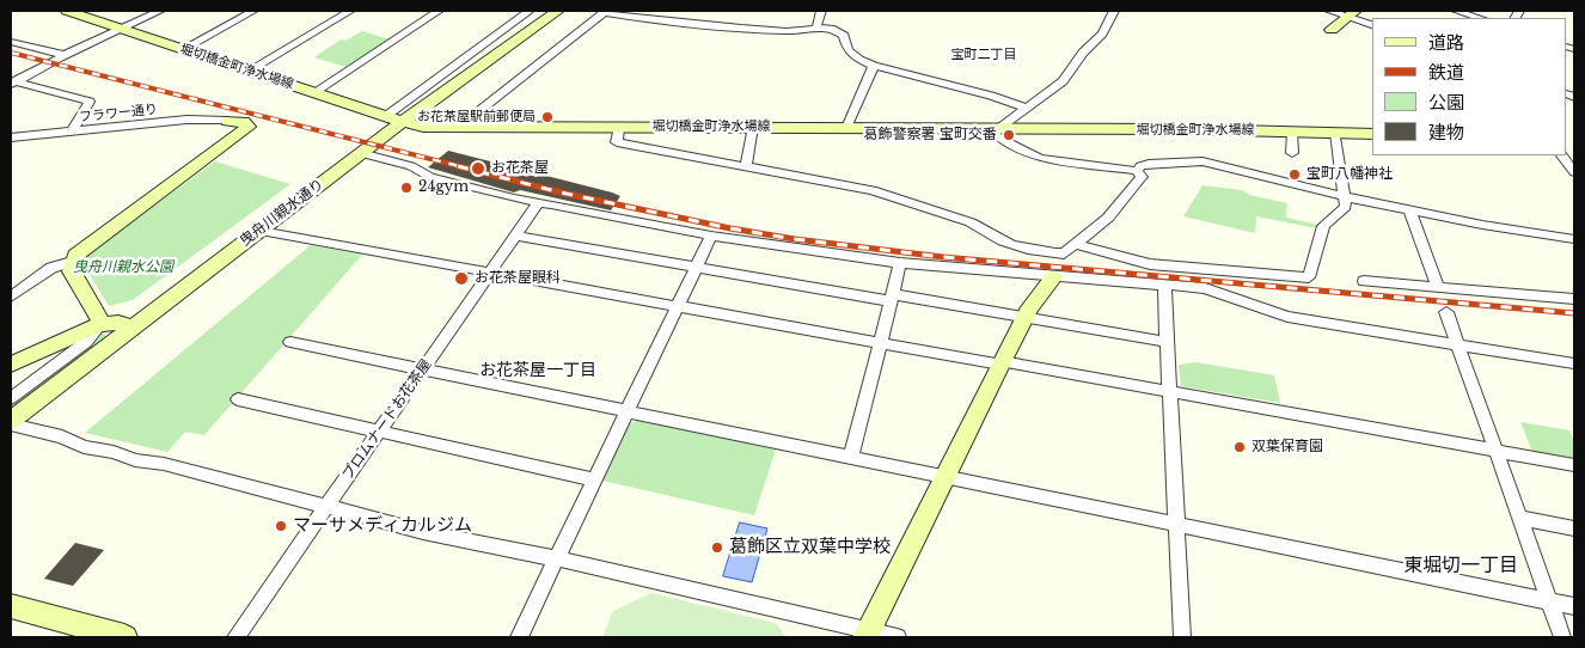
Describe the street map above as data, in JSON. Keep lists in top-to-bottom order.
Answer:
{
  "streets": {
    "street": [
      "堀切橋金町浄水場線",
      "フラワー通り",
      "曳舟川親水通り",
      "プロムナードお花茶屋"
    ]
  },
  "crossings": [
    ["堀切橋金町浄水場線", "曳舟川親水通り"]
  ],
  "districts": ["宝町二丁目", "お花茶屋一丁目", "東堀切一丁目"],
  "parks": ["曳舟川親水公園"],
  "places": [
    "お花茶屋駅前郵便局",
    "葛飾警察署 宝町交番",
    "お花茶屋",
    "宝町八幡神社",
    "24gym",
    "お花茶屋眼科",
    "双葉保育園",
    "マーサメディカルジム",
    "葛飾区立双葉中学校"
  ],
  "legend": [
    "道路",
    "鉄道",
    "公園",
    "建物"
  ]
}
